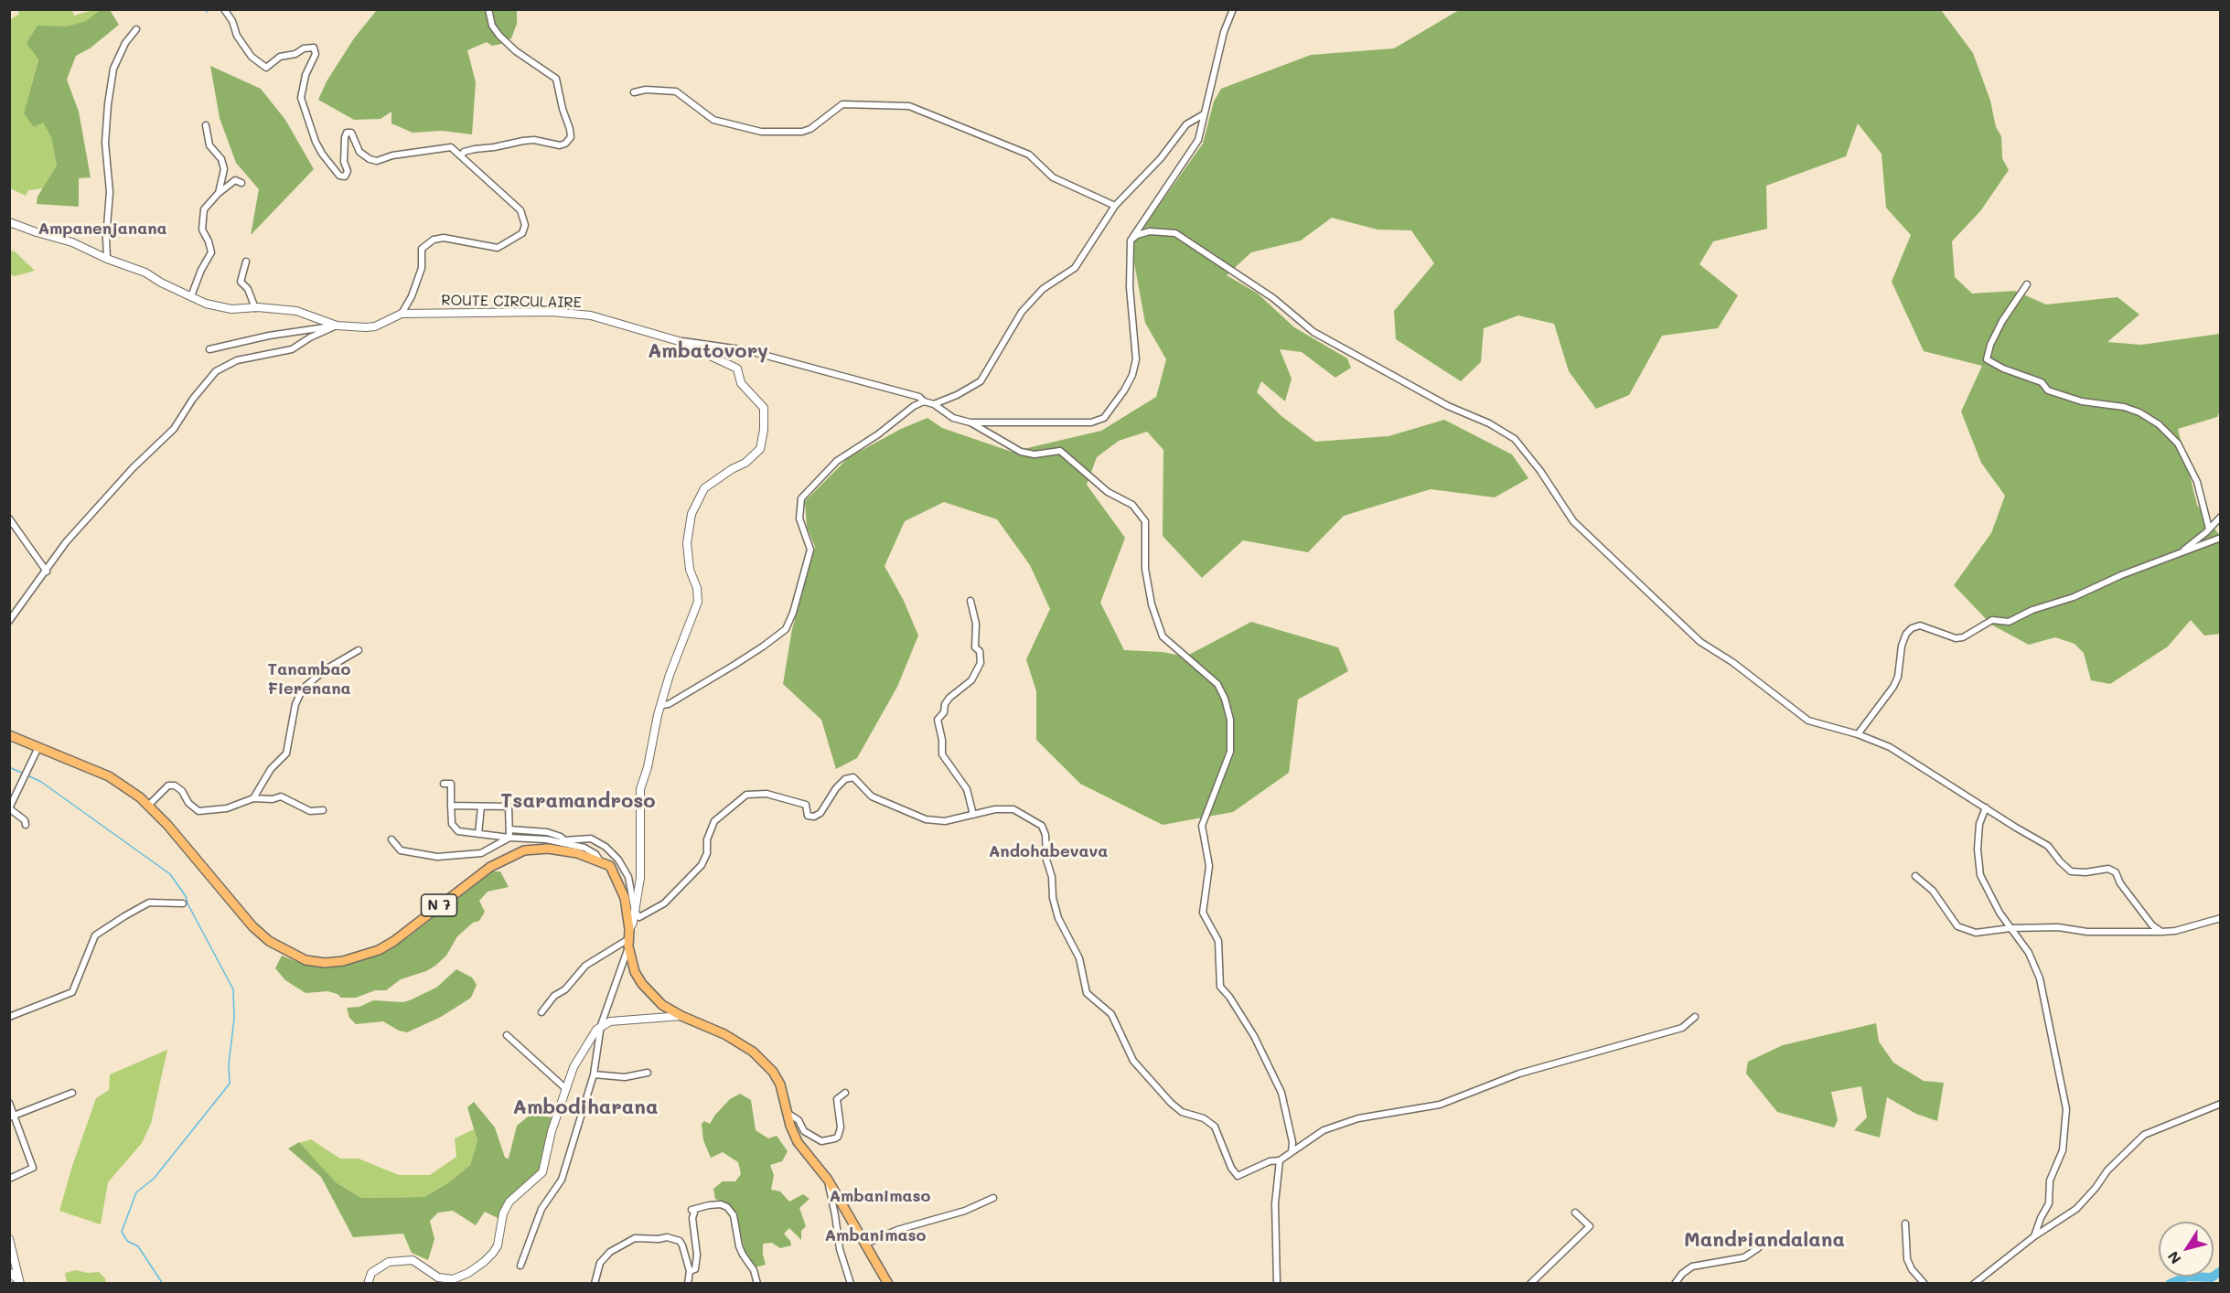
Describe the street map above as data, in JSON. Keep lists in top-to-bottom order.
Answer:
{
  "streets": {
    "main road": ["N 7"],
    "street": ["ROUTE CIRCULAIRE"]
  },
  "districts": [
    "Ampanenjanana",
    "Ambatovory",
    "Tanambao Fierenana",
    "Tsaramandroso",
    "Andohabevava",
    "Ambodiharana",
    "Ambanimaso",
    "Ambanimaso",
    "Mandriandalana"
  ],
  "north": "bottom left"
}
